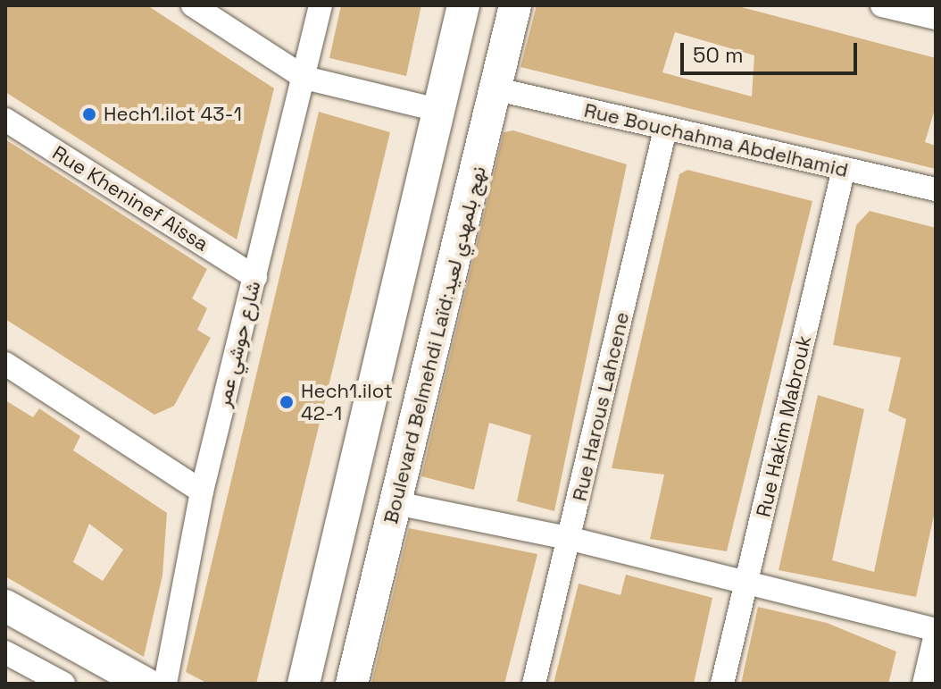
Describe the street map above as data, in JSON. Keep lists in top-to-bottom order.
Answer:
{
  "streets": {
    "main road": ["Boulevard Belmehdi Laïd;نهج بلمهدي لعيد"],
    "street": [
      "Rue Bouchahma Abdelhamid",
      "Rue Kheninef Aissa",
      "شارع حوشي عمر",
      "Rue Harous Lahcene",
      "Rue Hakim Mabrouk"
    ]
  },
  "crossings": [
    ["Rue Bouchahma Abdelhamid", "Boulevard Belmehdi Laïd;نهج بلمهدي لعيد"],
    ["Rue Bouchahma Abdelhamid", "Rue Harous Lahcene"],
    ["Rue Bouchahma Abdelhamid", "Rue Hakim Mabrouk"],
    ["Rue Kheninef Aissa", "شارع حوشي عمر"]
  ],
  "places": ["Hech1.ilot 43-1", "Hech1.ilot 42-1"],
  "scale_bar": "50 m"
}
